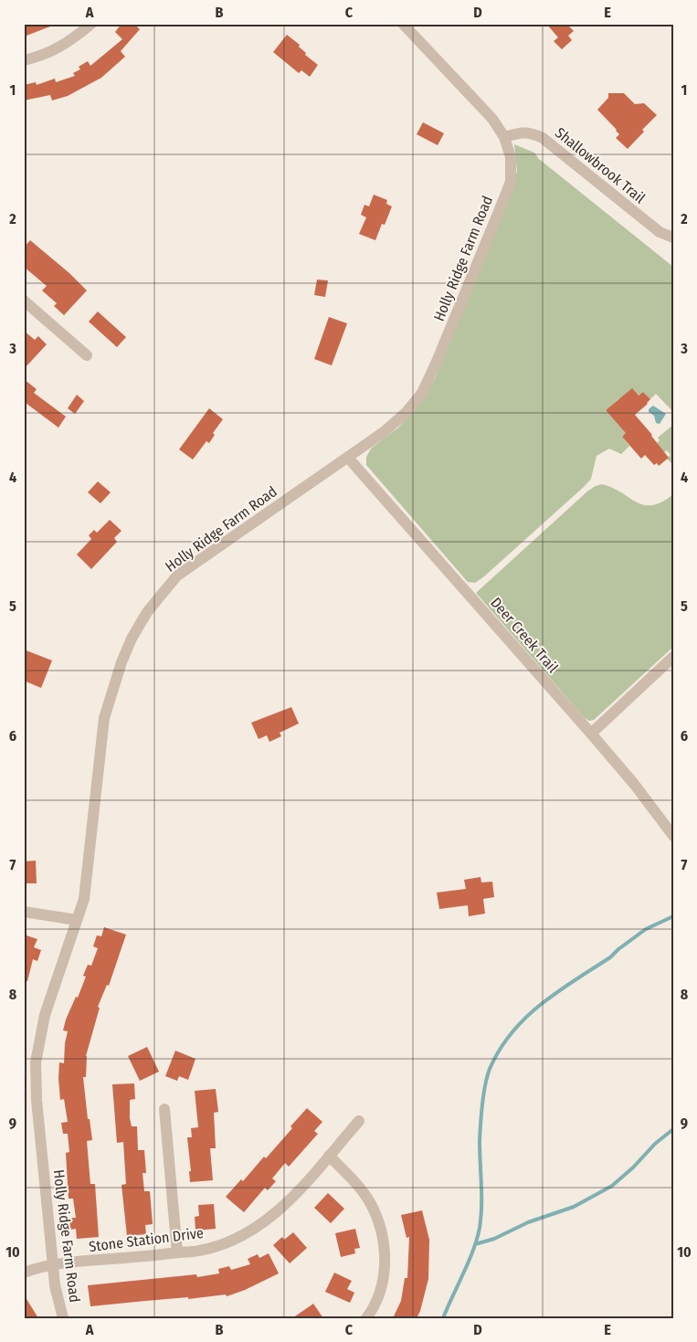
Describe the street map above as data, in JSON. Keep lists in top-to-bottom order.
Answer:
{
  "streets": {
    "street": [
      "Shallowbrook Trail",
      "Holly Ridge Farm Road",
      "Deer Creek Trail",
      "Stone Station Drive"
    ]
  },
  "crossings": [
    ["Shallowbrook Trail", "Holly Ridge Farm Road"],
    ["Holly Ridge Farm Road", "Deer Creek Trail"],
    ["Holly Ridge Farm Road", "Stone Station Drive"]
  ],
  "grid": {
    "columns": [
      "A",
      "B",
      "C",
      "D",
      "E"
    ],
    "rows": [
      "1",
      "2",
      "3",
      "4",
      "5",
      "6",
      "7",
      "8",
      "9",
      "10"
    ]
  }
}
